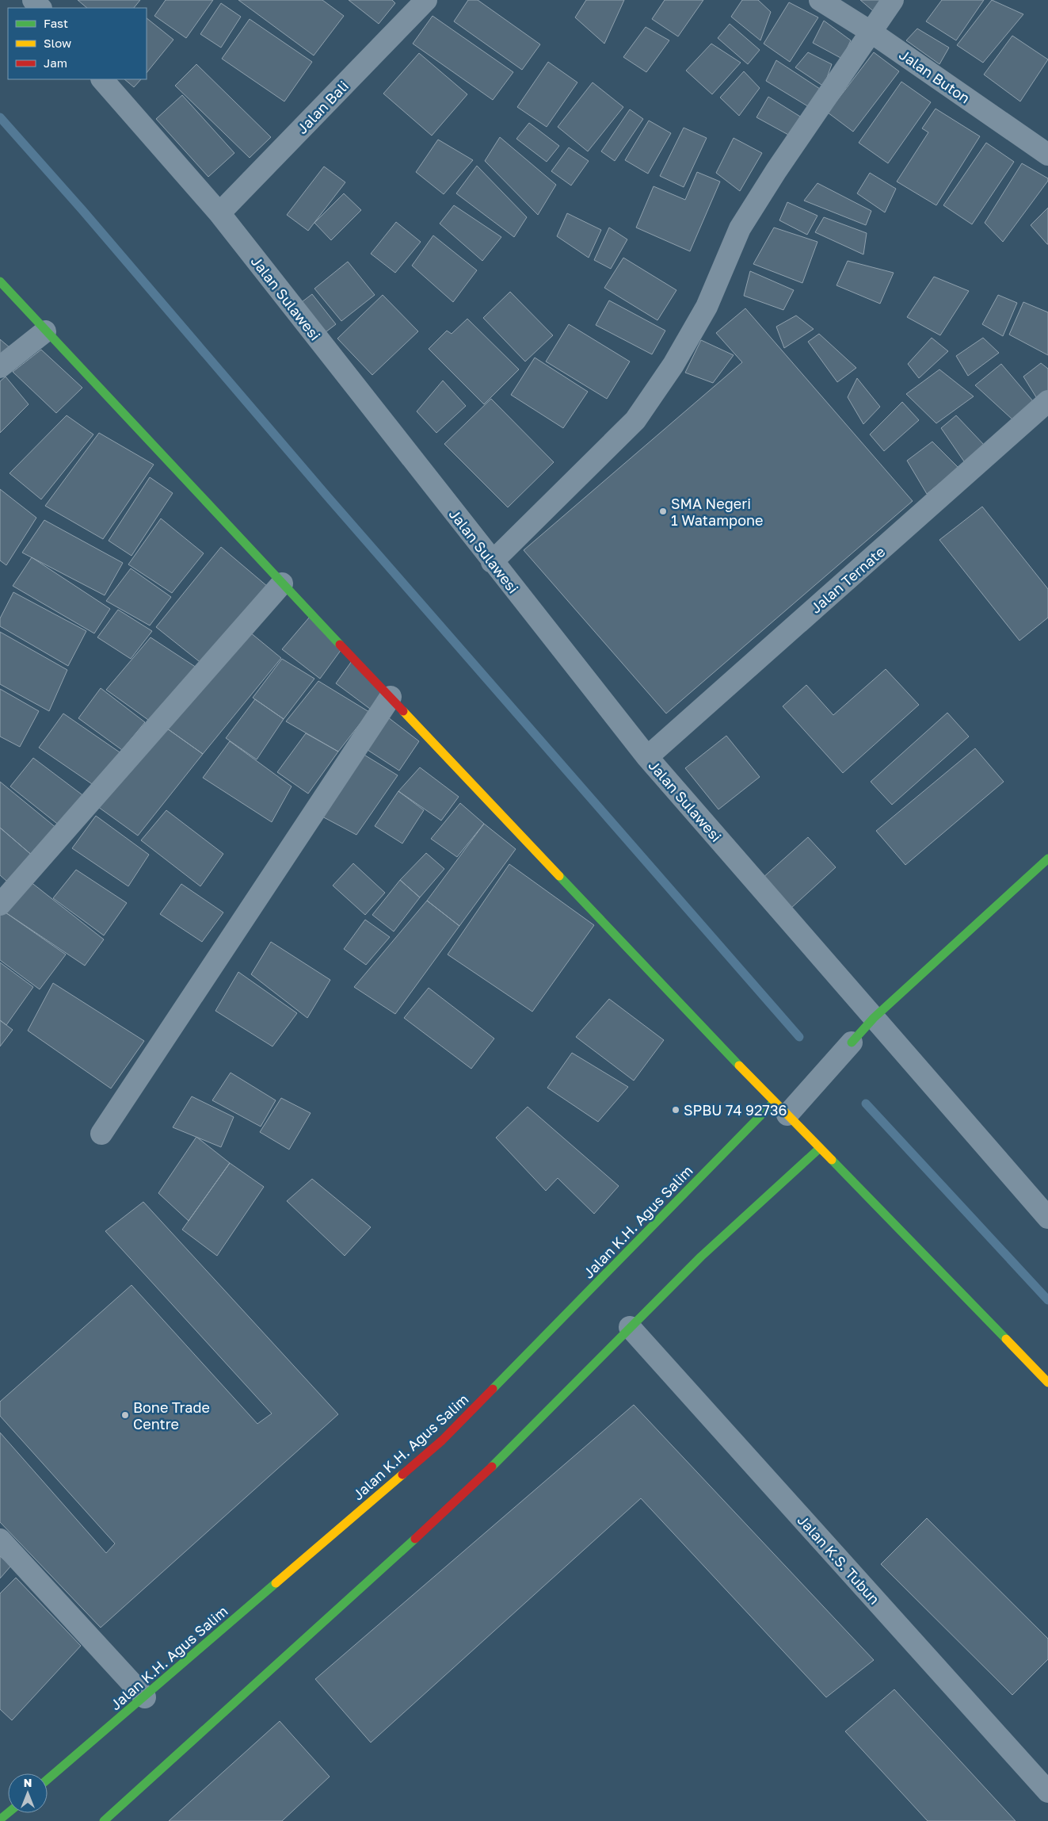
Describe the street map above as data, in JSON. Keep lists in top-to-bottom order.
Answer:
{
  "streets": {
    "street": [
      "Jalan Buton",
      "Jalan Bali",
      "Jalan Sulawesi",
      "Jalan Ternate",
      "Jalan K.H. Agus Salim",
      "Jalan K.S. Tubun"
    ]
  },
  "crossings": [
    ["Jalan Bali", "Jalan Sulawesi"],
    ["Jalan Sulawesi", "Jalan Ternate"]
  ],
  "places": ["SMA Negeri 1 Watampone", "SPBU 74 92736", "Bone Trade Centre"],
  "legend": ["Fast", "Slow", "Jam"],
  "north": "top"
}
